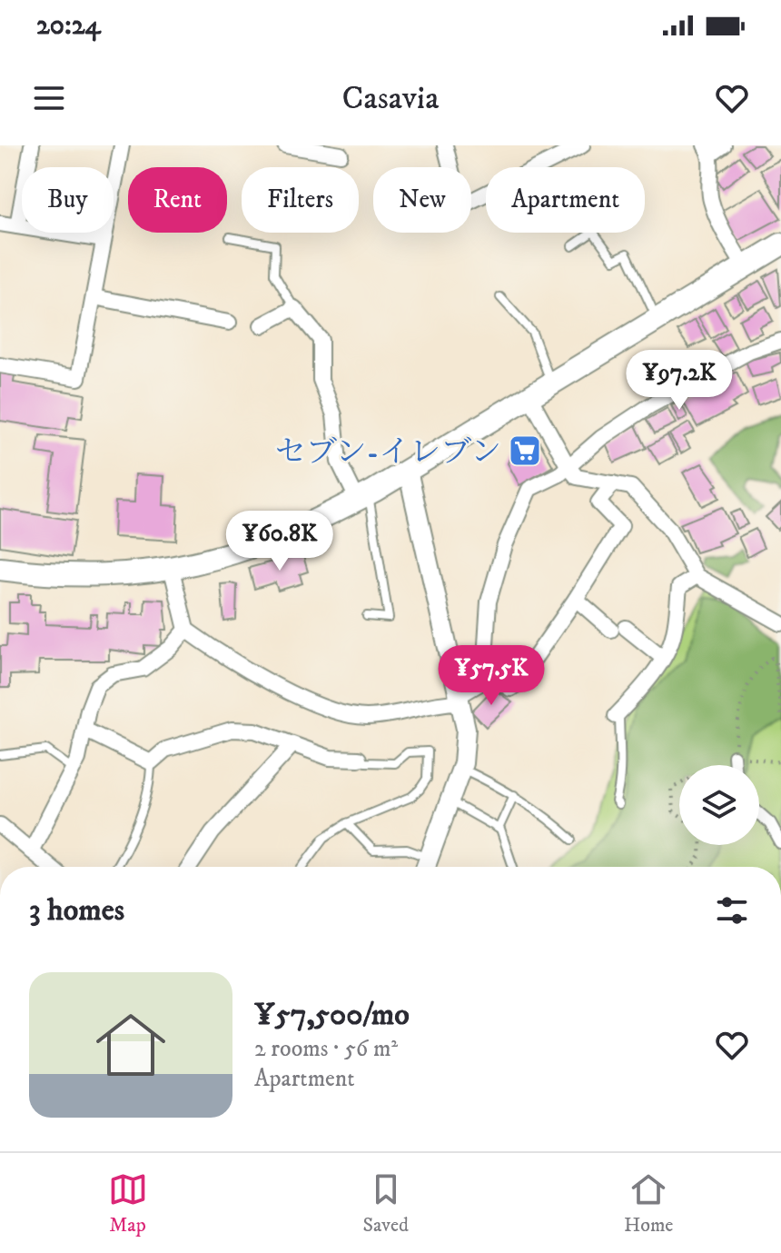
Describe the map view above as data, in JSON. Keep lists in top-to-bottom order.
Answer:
{
  "places": {
    "supermarket": ["セブン-イレブン"]
  },
  "page": {
    "status": "20:24",
    "header": "Casavia",
    "chip": [
      "Buy",
      "Rent",
      "Filters",
      "New",
      "Apartment"
    ],
    "price": ["¥97.2K", "¥60.8K", "¥57.5K"],
    "heading": "3 homes",
    "list": [
      {
        "name": "¥57,500/mo",
        "note": "2 rooms · 56 m² · Apartment"
      }
    ],
    "tabs": ["Map", "Saved", "Home"]
  }
}
